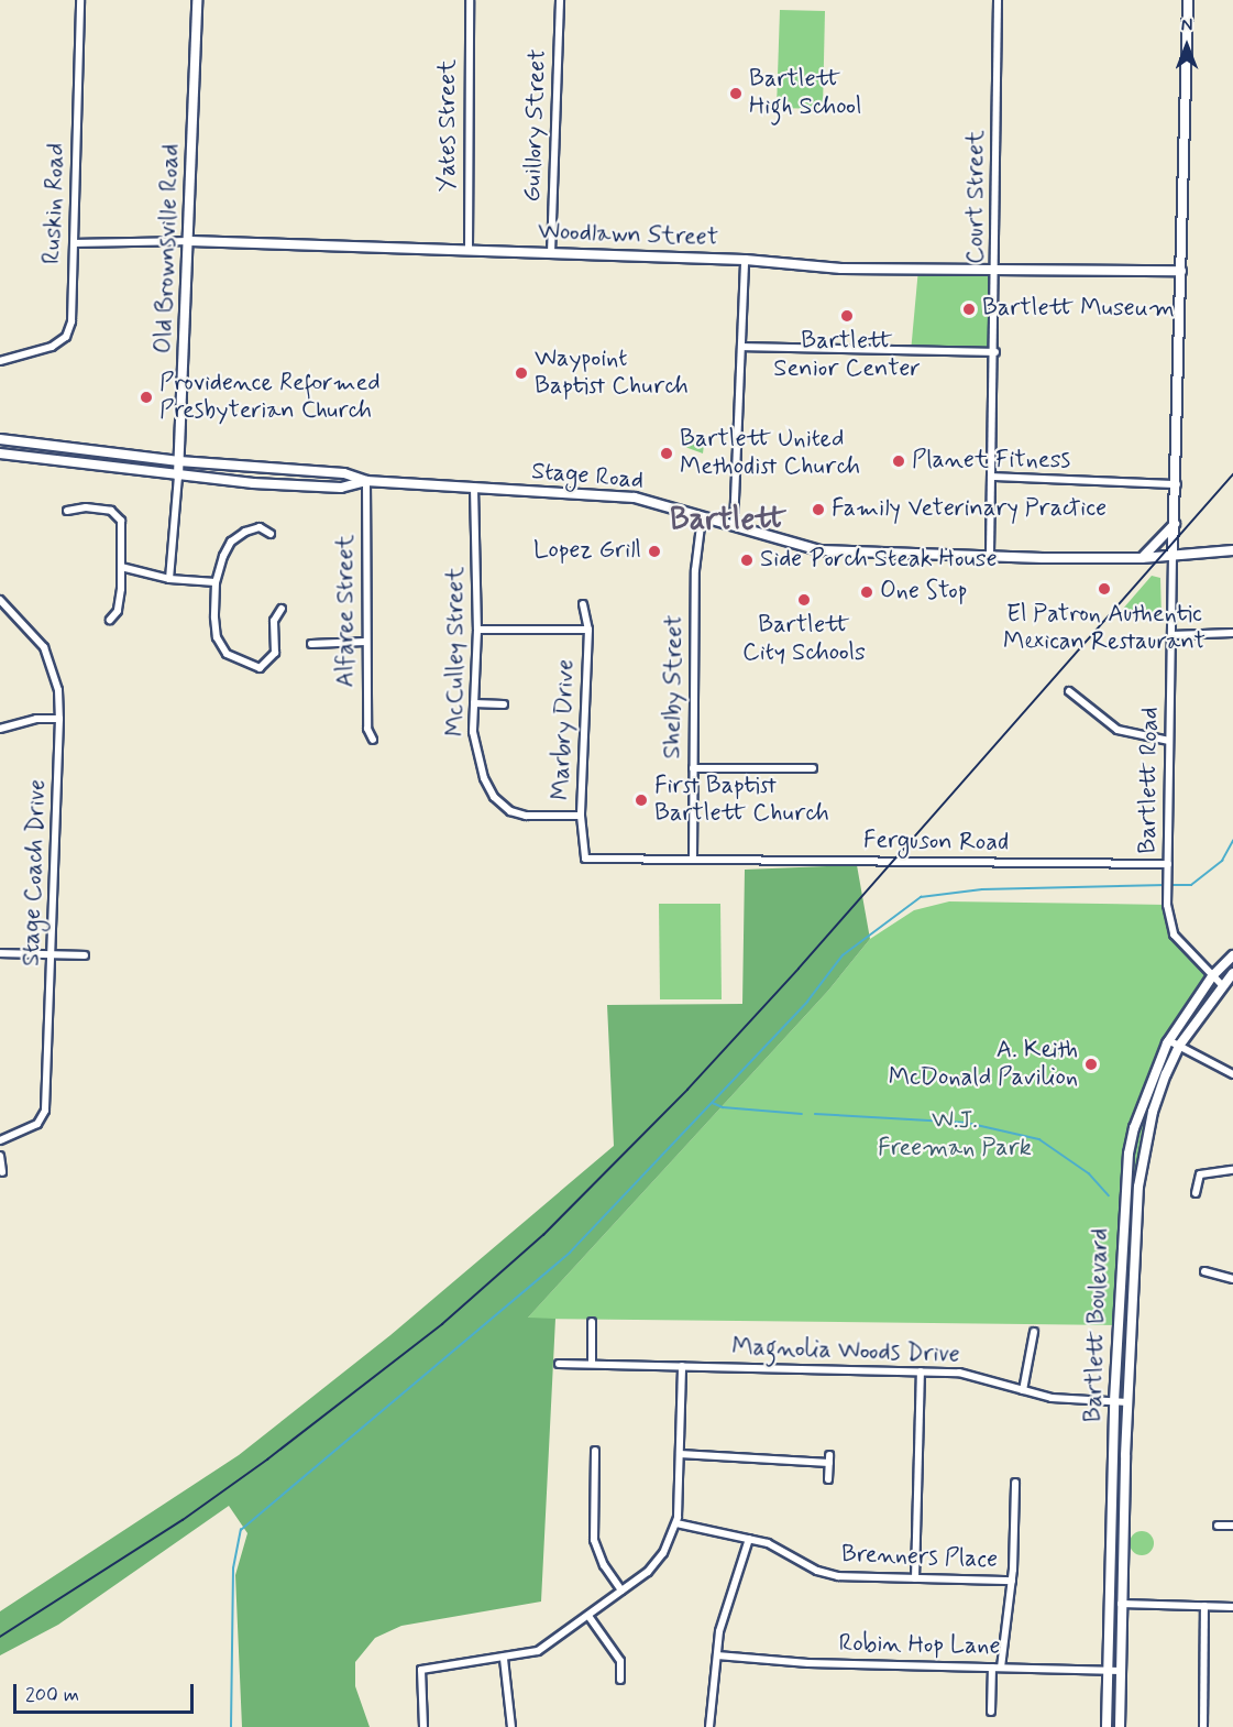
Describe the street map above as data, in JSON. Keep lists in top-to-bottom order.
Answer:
{
  "streets": {
    "main road": ["Old Brownsville Road", "Stage Road", "Bartlett Boulevard"],
    "street": [
      "Yates Street",
      "Guillory Street",
      "Court Street",
      "Ruskin Road",
      "Woodlawn Street",
      "Alfaree Street",
      "McCulley Street",
      "Shelby Street",
      "Marbry Drive",
      "Bartlett Road",
      "Ferguson Road",
      "Stage Coach Drive",
      "Magnolia Woods Drive",
      "Brenners Place",
      "Robin Hop Lane"
    ]
  },
  "crossings": [
    ["Yates Street", "Woodlawn Street"],
    ["Guillory Street", "Woodlawn Street"],
    ["Court Street", "Woodlawn Street"],
    ["Court Street", "Stage Road"],
    ["Ruskin Road", "Woodlawn Street"],
    ["Woodlawn Street", "Old Brownsville Road"],
    ["Old Brownsville Road", "Stage Road"],
    ["Stage Road", "Alfaree Street"],
    ["Stage Road", "McCulley Street"],
    ["Stage Road", "Shelby Street"],
    ["Stage Road", "Bartlett Road"],
    ["McCulley Street", "Marbry Drive"],
    ["Shelby Street", "Ferguson Road"],
    ["Marbry Drive", "Ferguson Road"],
    ["Bartlett Road", "Ferguson Road"],
    ["Bartlett Road", "Bartlett Boulevard"],
    ["Bartlett Boulevard", "Magnolia Woods Drive"],
    ["Bartlett Boulevard", "Robin Hop Lane"]
  ],
  "districts": ["Bartlett"],
  "parks": ["W.J. Freeman Park"],
  "places": [
    "Bartlett High School",
    "Bartlett Museum",
    "Bartlett Senior Center",
    "Waypoint Baptist Church",
    "Providence Reformed Presbyterian Church",
    "Bartlett United Methodist Church",
    "Planet Fitness",
    "Family Veterinary Practice",
    "Lopez Grill",
    "Side Porch Steak House",
    "El Patron Authentic Mexican Restaurant",
    "One Stop",
    "Bartlett City Schools",
    "First Baptist Bartlett Church",
    "A. Keith McDonald Pavilion"
  ],
  "scale_bar": "200 m",
  "north": "top"
}
